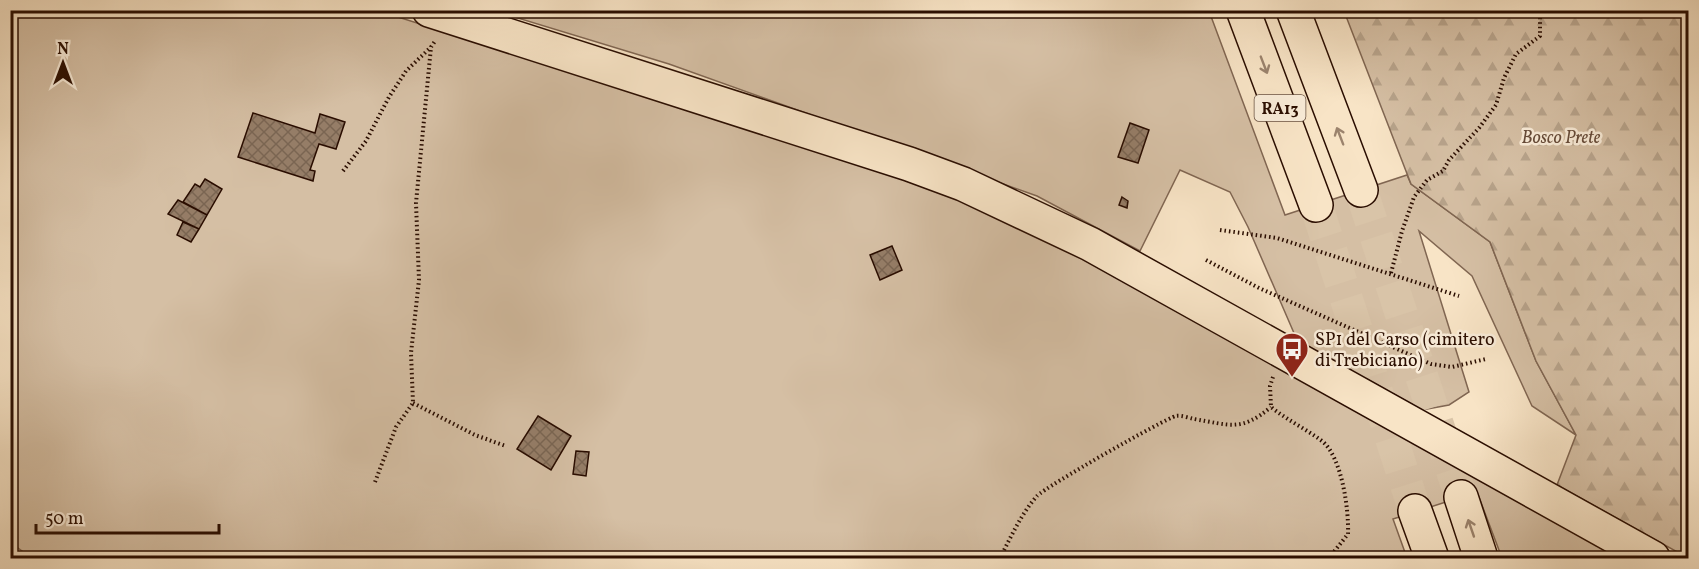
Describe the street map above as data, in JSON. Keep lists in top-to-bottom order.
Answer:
{
  "streets": {
    "main road": ["RA13"]
  },
  "parks": ["Bosco Prete"],
  "places": {
    "bus stop": ["SP1 del Carso (cimitero di Trebiciano)"]
  },
  "scale_bar": "50 m",
  "north": "top"
}
